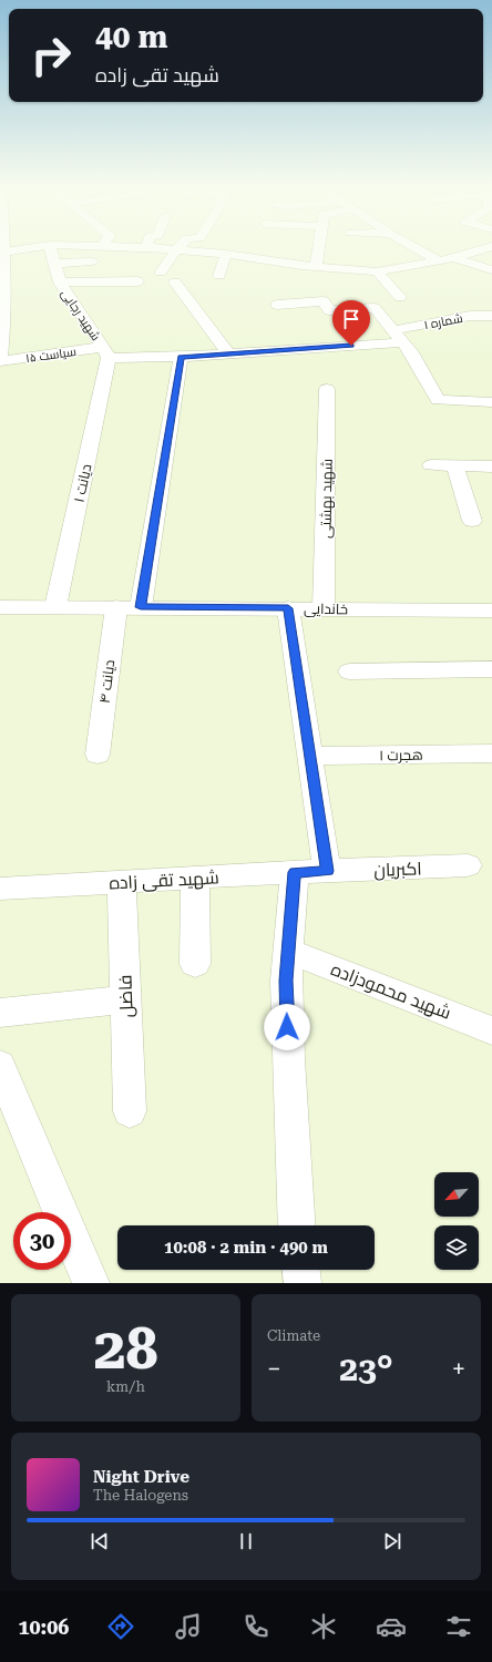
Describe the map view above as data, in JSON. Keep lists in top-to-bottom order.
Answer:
{
  "streets": {
    "main road": ["خاندایی"],
    "street": [
      "شهید رجایی",
      "شماره ۱",
      "سیاست ۱۵",
      "دیانت ۱",
      "شهید بهشتی",
      "دیانت ۴",
      "هجرت ۱",
      "اکبریان",
      "شهید تقی زاده",
      "شهید محمودزاده",
      "فاضل"
    ]
  },
  "crossings": [
    ["شهید رجایی", "سیاست ۱۵"],
    ["شهید رجایی", "دیانت ۱"],
    ["شماره ۱", "سیاست ۱۵"],
    ["سیاست ۱۵", "دیانت ۱"],
    ["دیانت ۱", "خاندایی"],
    ["شهید بهشتی", "خاندایی"],
    ["خاندایی", "دیانت ۴"],
    ["اکبریان", "شهید تقی زاده"],
    ["شهید تقی زاده", "فاضل"]
  ],
  "north": "bottom left",
  "page": {
    "turn": ["40 m", "شهید تقی زاده"],
    "limit": "30",
    "trip": "10:08 · 2 min · 490 m",
    "tile": [
      ["28", "km/h"],
      "Climate"
    ],
    "heat": ["−", "23°", "+"],
    "song": ["Night Drive", "The Halogens"],
    "tabs": "10:06"
  }
}
